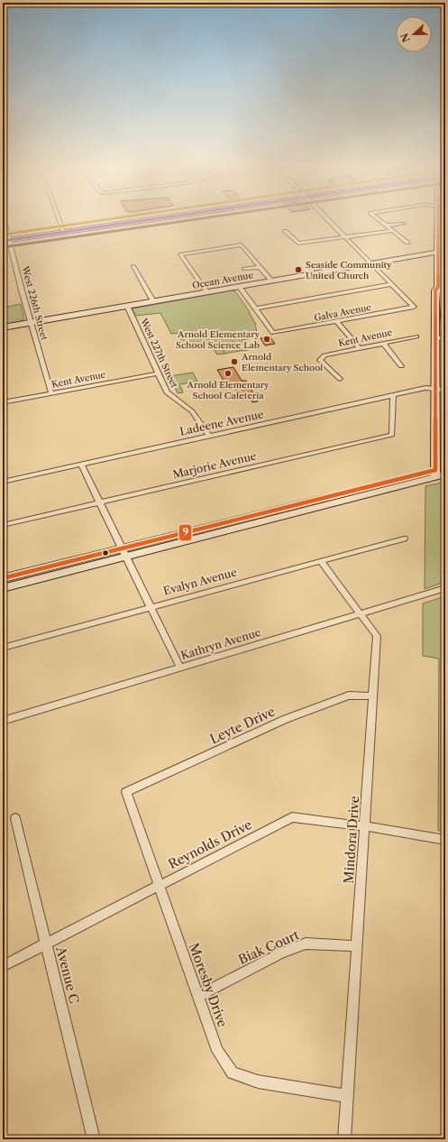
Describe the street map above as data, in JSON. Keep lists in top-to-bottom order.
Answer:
{
  "streets": {
    "main road": ["Ocean Avenue"],
    "street": [
      "West 226th Street",
      "Galva Avenue",
      "Kent Avenue",
      "West 227th Street",
      "Ladeene Avenue",
      "Marjorie Avenue",
      "Evalyn Avenue",
      "Kathryn Avenue",
      "Leyte Drive",
      "Mindora Drive",
      "Reynolds Drive",
      "Biak Court",
      "Avenue C",
      "Moresby Drive"
    ]
  },
  "crossings": [
    ["Ocean Avenue", "West 226th Street"],
    ["Ocean Avenue", "West 227th Street"],
    ["West 226th Street", "Kent Avenue"],
    ["Kent Avenue", "West 227th Street"],
    ["West 227th Street", "Ladeene Avenue"],
    ["Ladeene Avenue", "Marjorie Avenue"],
    ["Evalyn Avenue", "Mindora Drive"],
    ["Kathryn Avenue", "Mindora Drive"],
    ["Leyte Drive", "Mindora Drive"],
    ["Leyte Drive", "Moresby Drive"],
    ["Mindora Drive", "Reynolds Drive"],
    ["Mindora Drive", "Biak Court"],
    ["Mindora Drive", "Moresby Drive"],
    ["Reynolds Drive", "Avenue C"],
    ["Reynolds Drive", "Moresby Drive"],
    ["Biak Court", "Moresby Drive"]
  ],
  "places": [
    "Seaside Community United Church",
    "Arnold Elementary School Science Lab",
    "Arnold Elementary School",
    "Arnold Elementary School Cafeteria"
  ],
  "lines": ["transit line 9"],
  "north": "left"
}
